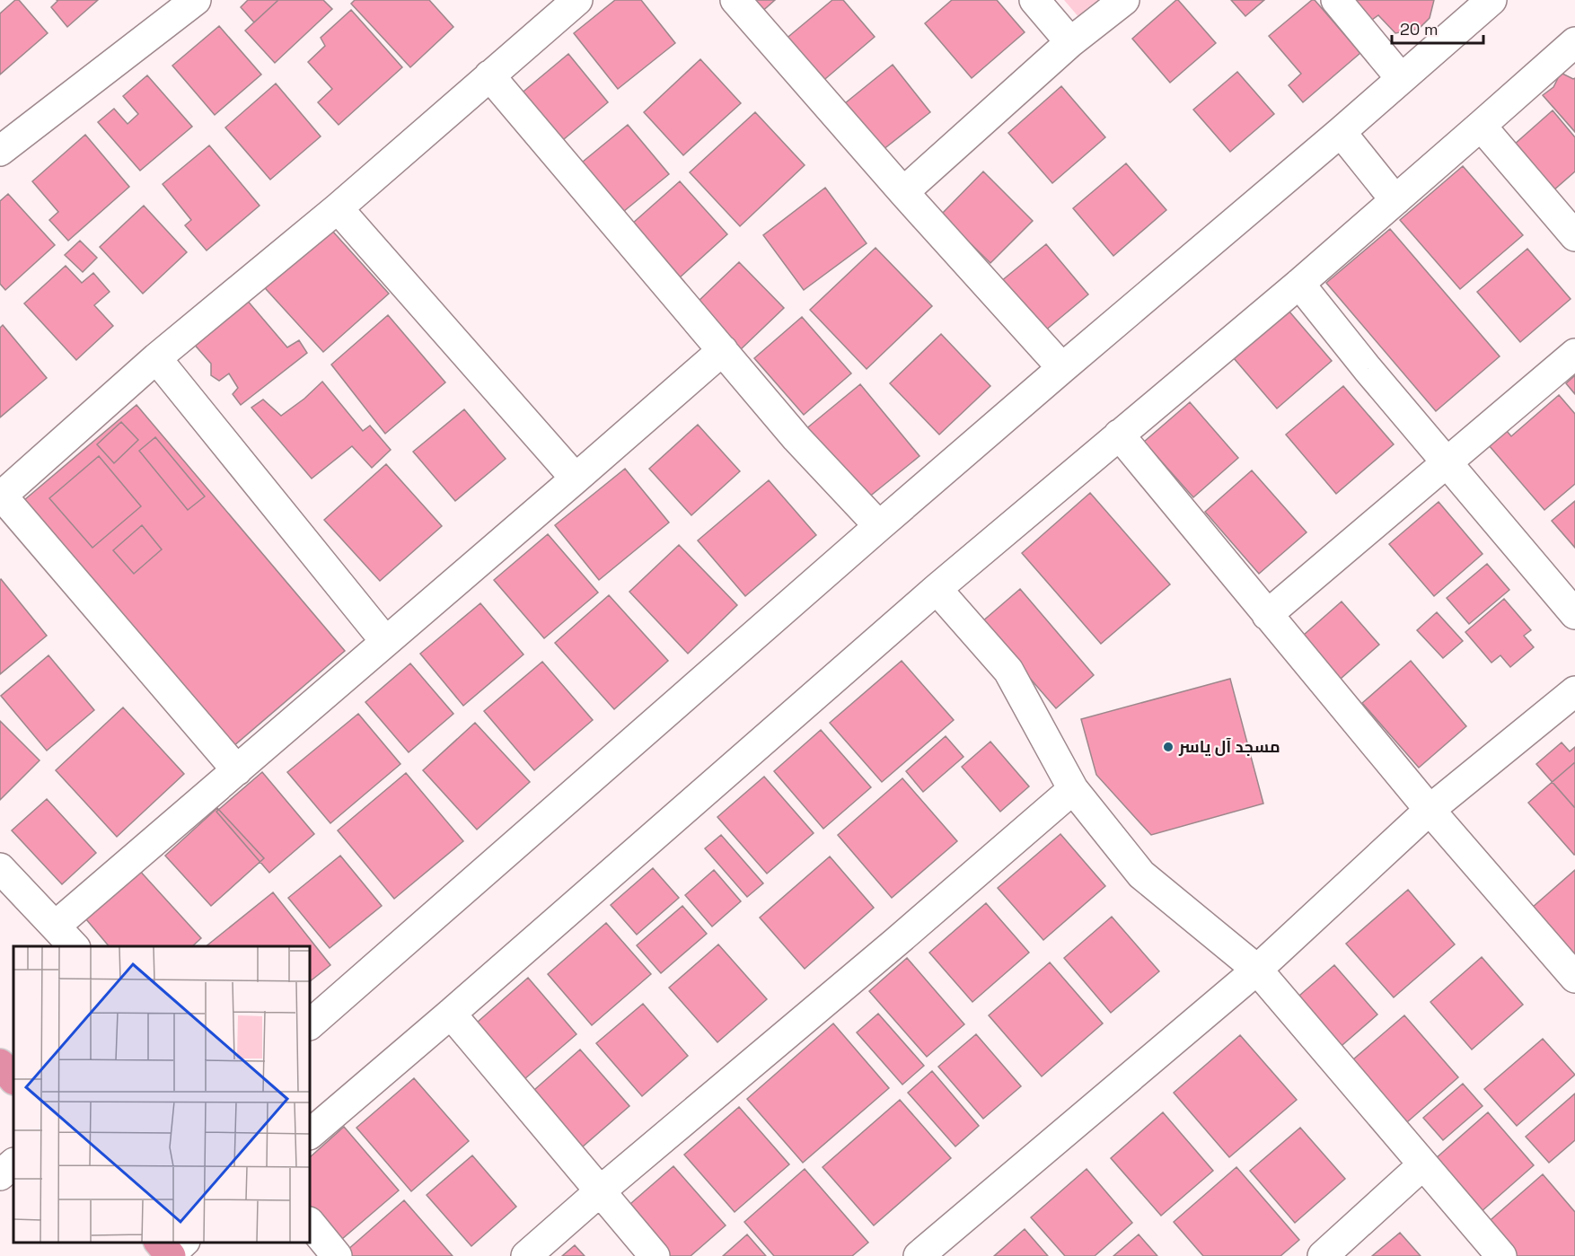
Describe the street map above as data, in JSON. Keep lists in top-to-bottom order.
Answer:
{
  "places": ["مسجد آل ياسر"],
  "scale_bar": "20 m"
}
